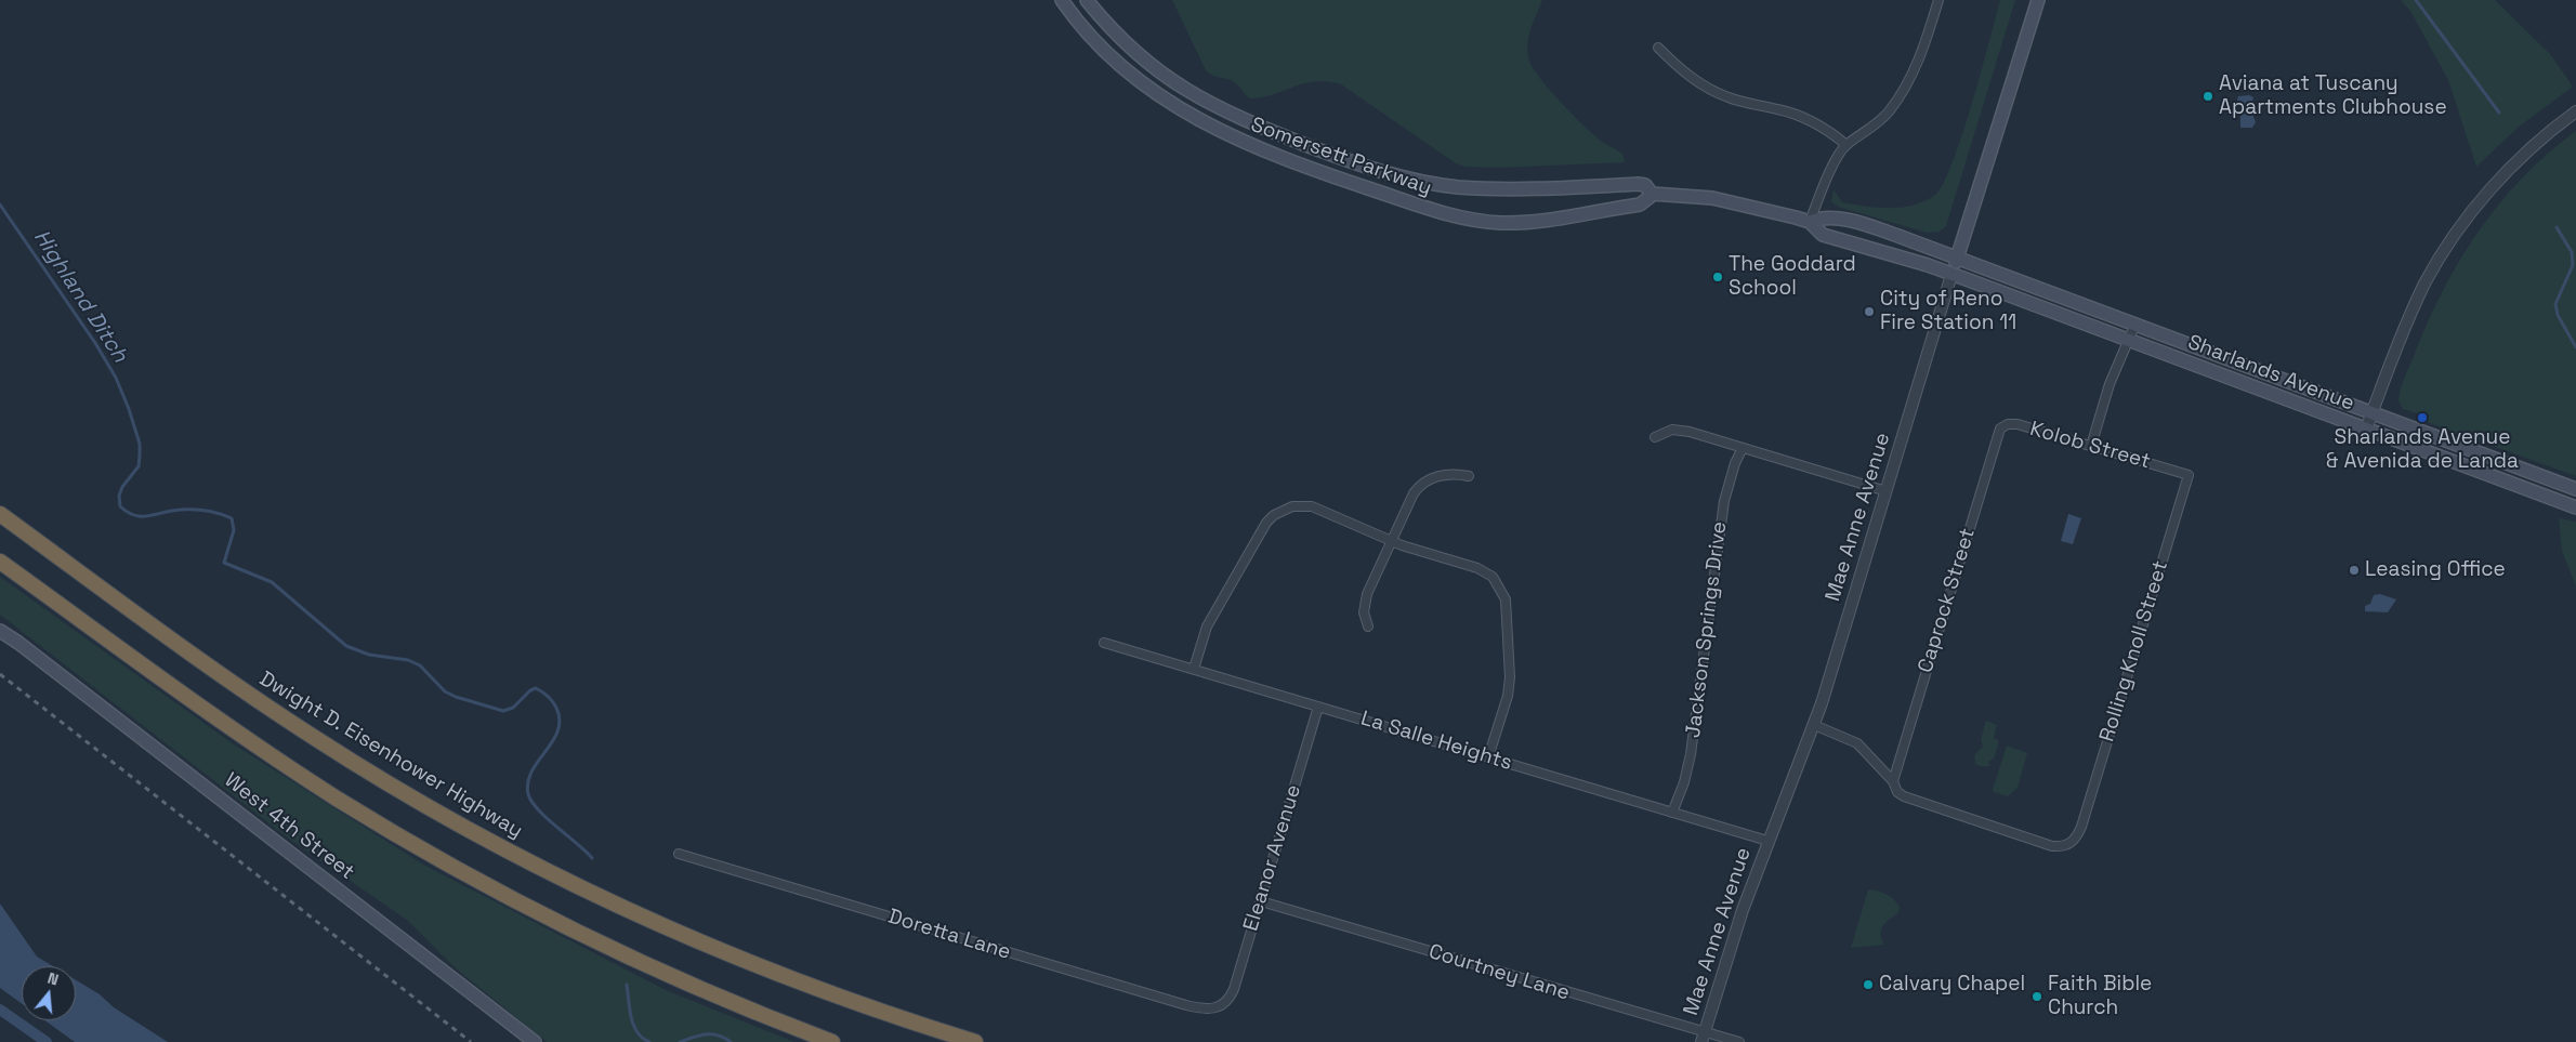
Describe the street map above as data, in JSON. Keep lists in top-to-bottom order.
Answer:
{
  "streets": {
    "highway": ["Dwight D. Eisenhower Highway"],
    "main road": [
      "Somersett Parkway",
      "Sharlands Avenue",
      "Mae Anne Avenue",
      "West 4th Street"
    ],
    "street": [
      "Kolob Street",
      "Caprock Street",
      "Jackson Springs Drive",
      "Rolling Knoll Street",
      "La Salle Heights",
      "Eleanor Avenue",
      "Doretta Lane",
      "Courtney Lane"
    ]
  },
  "crossings": [
    ["Somersett Parkway", "Sharlands Avenue"],
    ["Somersett Parkway", "Mae Anne Avenue"],
    ["Sharlands Avenue", "Mae Anne Avenue"],
    ["Kolob Street", "Caprock Street"],
    ["Kolob Street", "Rolling Knoll Street"],
    ["Mae Anne Avenue", "La Salle Heights"],
    ["Mae Anne Avenue", "Courtney Lane"],
    ["Caprock Street", "Rolling Knoll Street"],
    ["Jackson Springs Drive", "La Salle Heights"],
    ["La Salle Heights", "Eleanor Avenue"],
    ["Eleanor Avenue", "Doretta Lane"],
    ["Eleanor Avenue", "Courtney Lane"]
  ],
  "water": ["Highland Ditch"],
  "places": [
    "Aviana at Tuscany Apartments Clubhouse",
    "The Goddard School",
    "City of Reno Fire Station 11",
    "Sharlands Avenue & Avenida de Landa",
    "Leasing Office",
    "Calvary Chapel",
    "Faith Bible Church"
  ],
  "north": "top"
}
